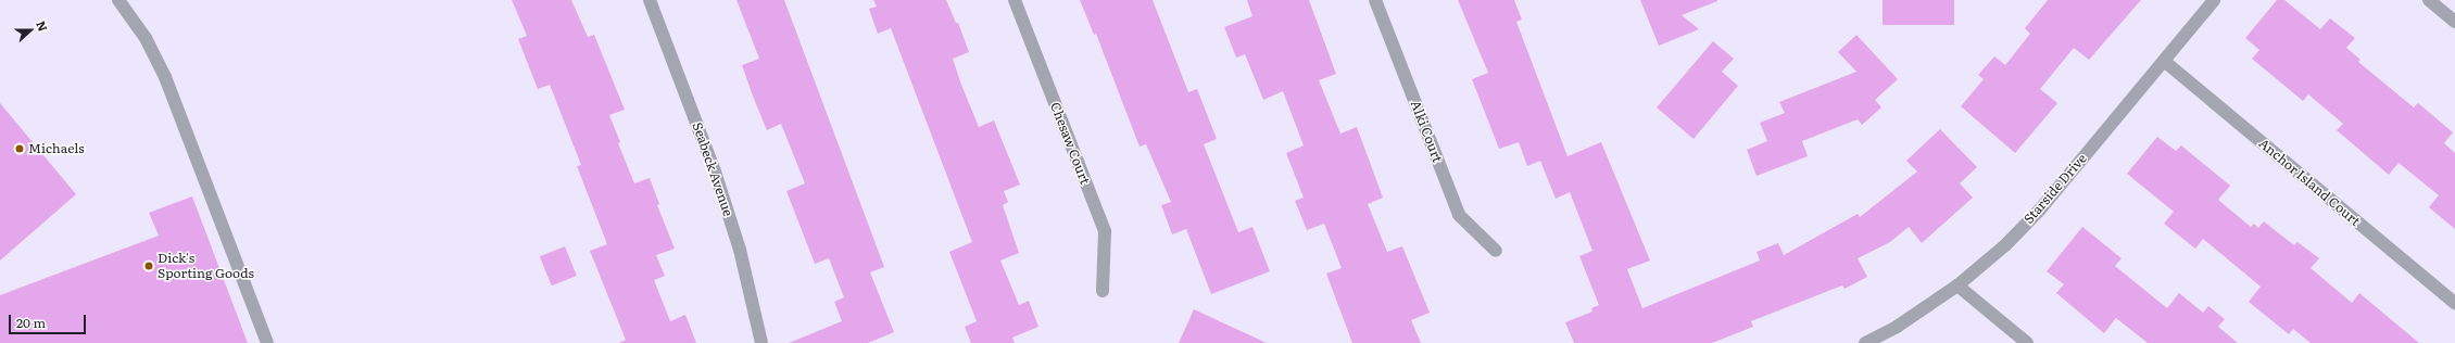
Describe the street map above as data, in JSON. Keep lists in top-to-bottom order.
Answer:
{
  "streets": {
    "street": [
      "Alki Court",
      "Chesaw Court",
      "Seabeck Avenue",
      "Anchor Island Court",
      "Starside Drive"
    ]
  },
  "crossings": [
    ["Anchor Island Court", "Starside Drive"]
  ],
  "places": ["Michaels", "Dick's Sporting Goods"],
  "scale_bar": "20 m",
  "north": "right"
}
